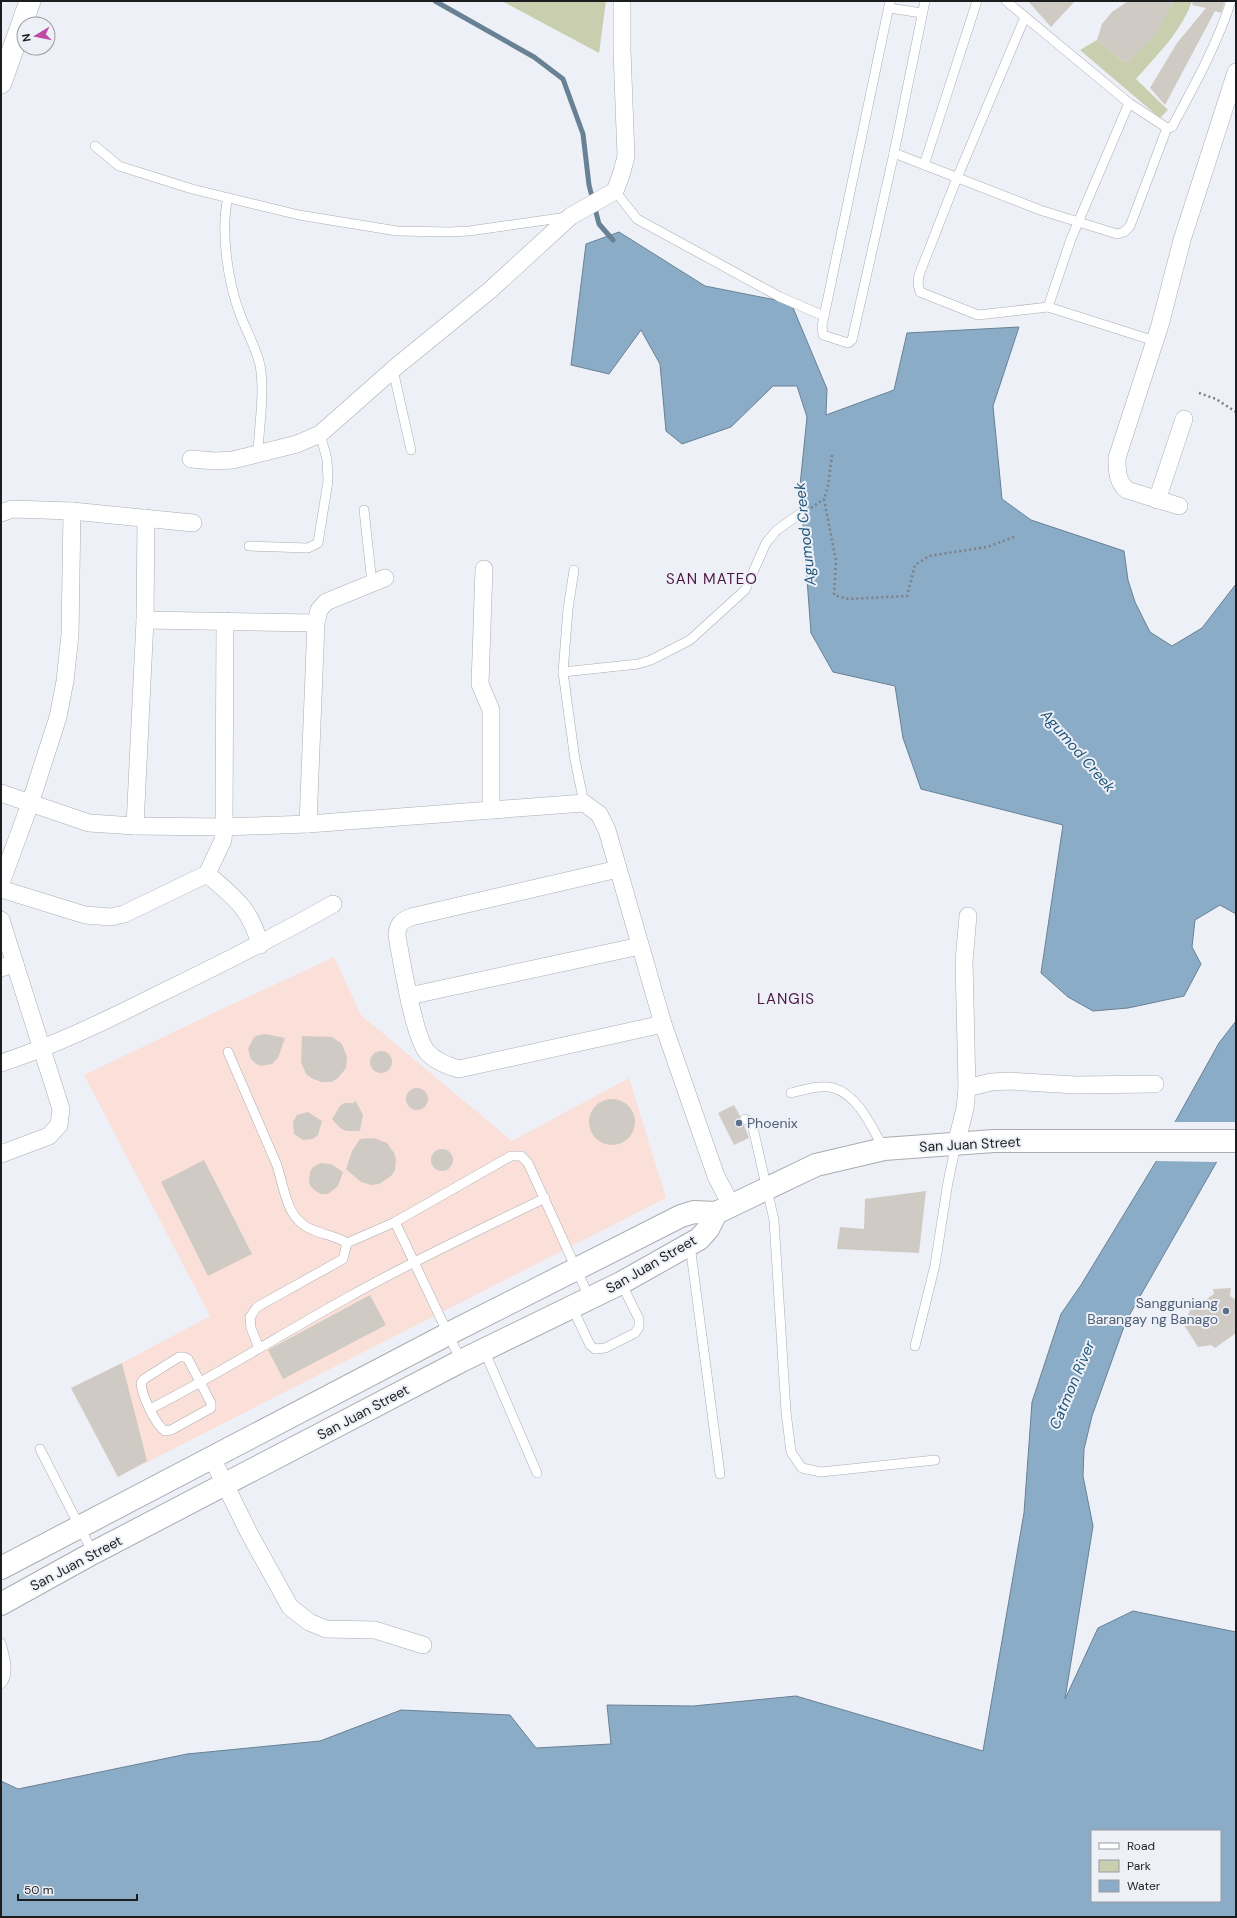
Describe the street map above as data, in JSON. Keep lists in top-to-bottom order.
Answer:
{
  "streets": {
    "main road": ["San Juan Street"]
  },
  "districts": ["SAN MATEO", "LANGIS"],
  "water": ["Agumod Creek", "Catmon River"],
  "places": ["Phoenix", "Sangguniang Barangay ng Banago"],
  "legend": ["Road", "Park", "Water"],
  "scale_bar": "50 m",
  "north": "left"
}
